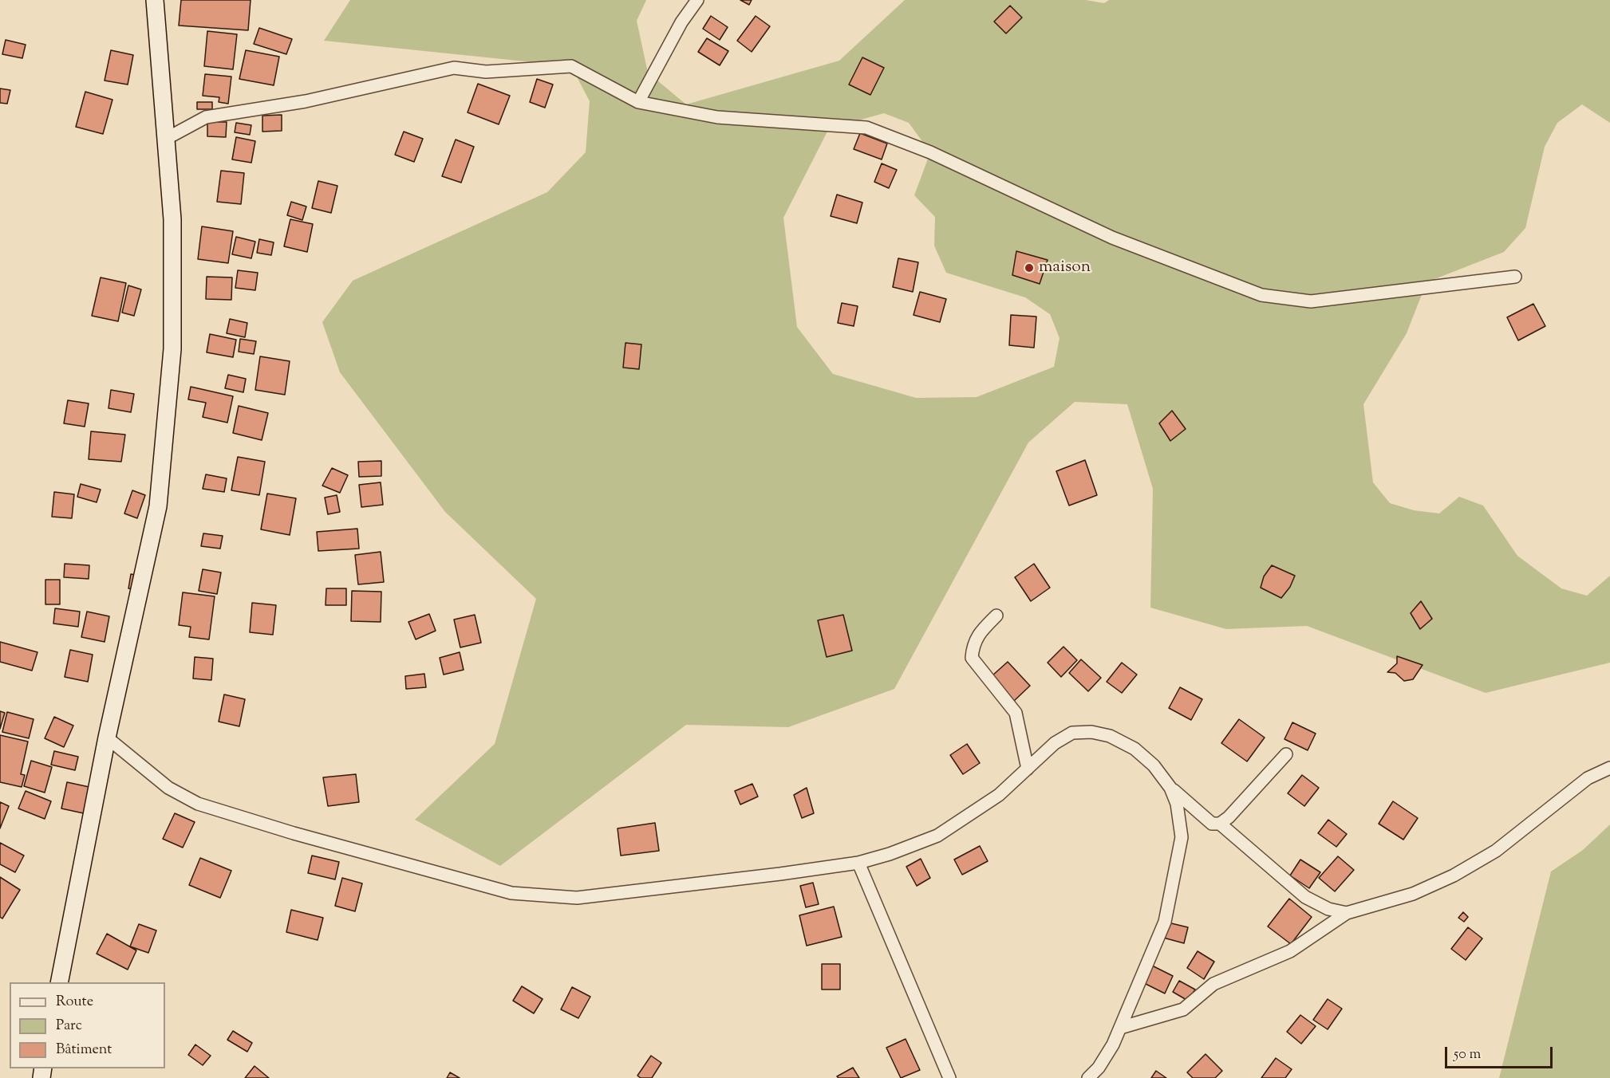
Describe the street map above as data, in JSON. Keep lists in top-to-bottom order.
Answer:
{
  "places": ["maison"],
  "legend": ["Route", "Parc", "Bâtiment"],
  "scale_bar": "50 m"
}
